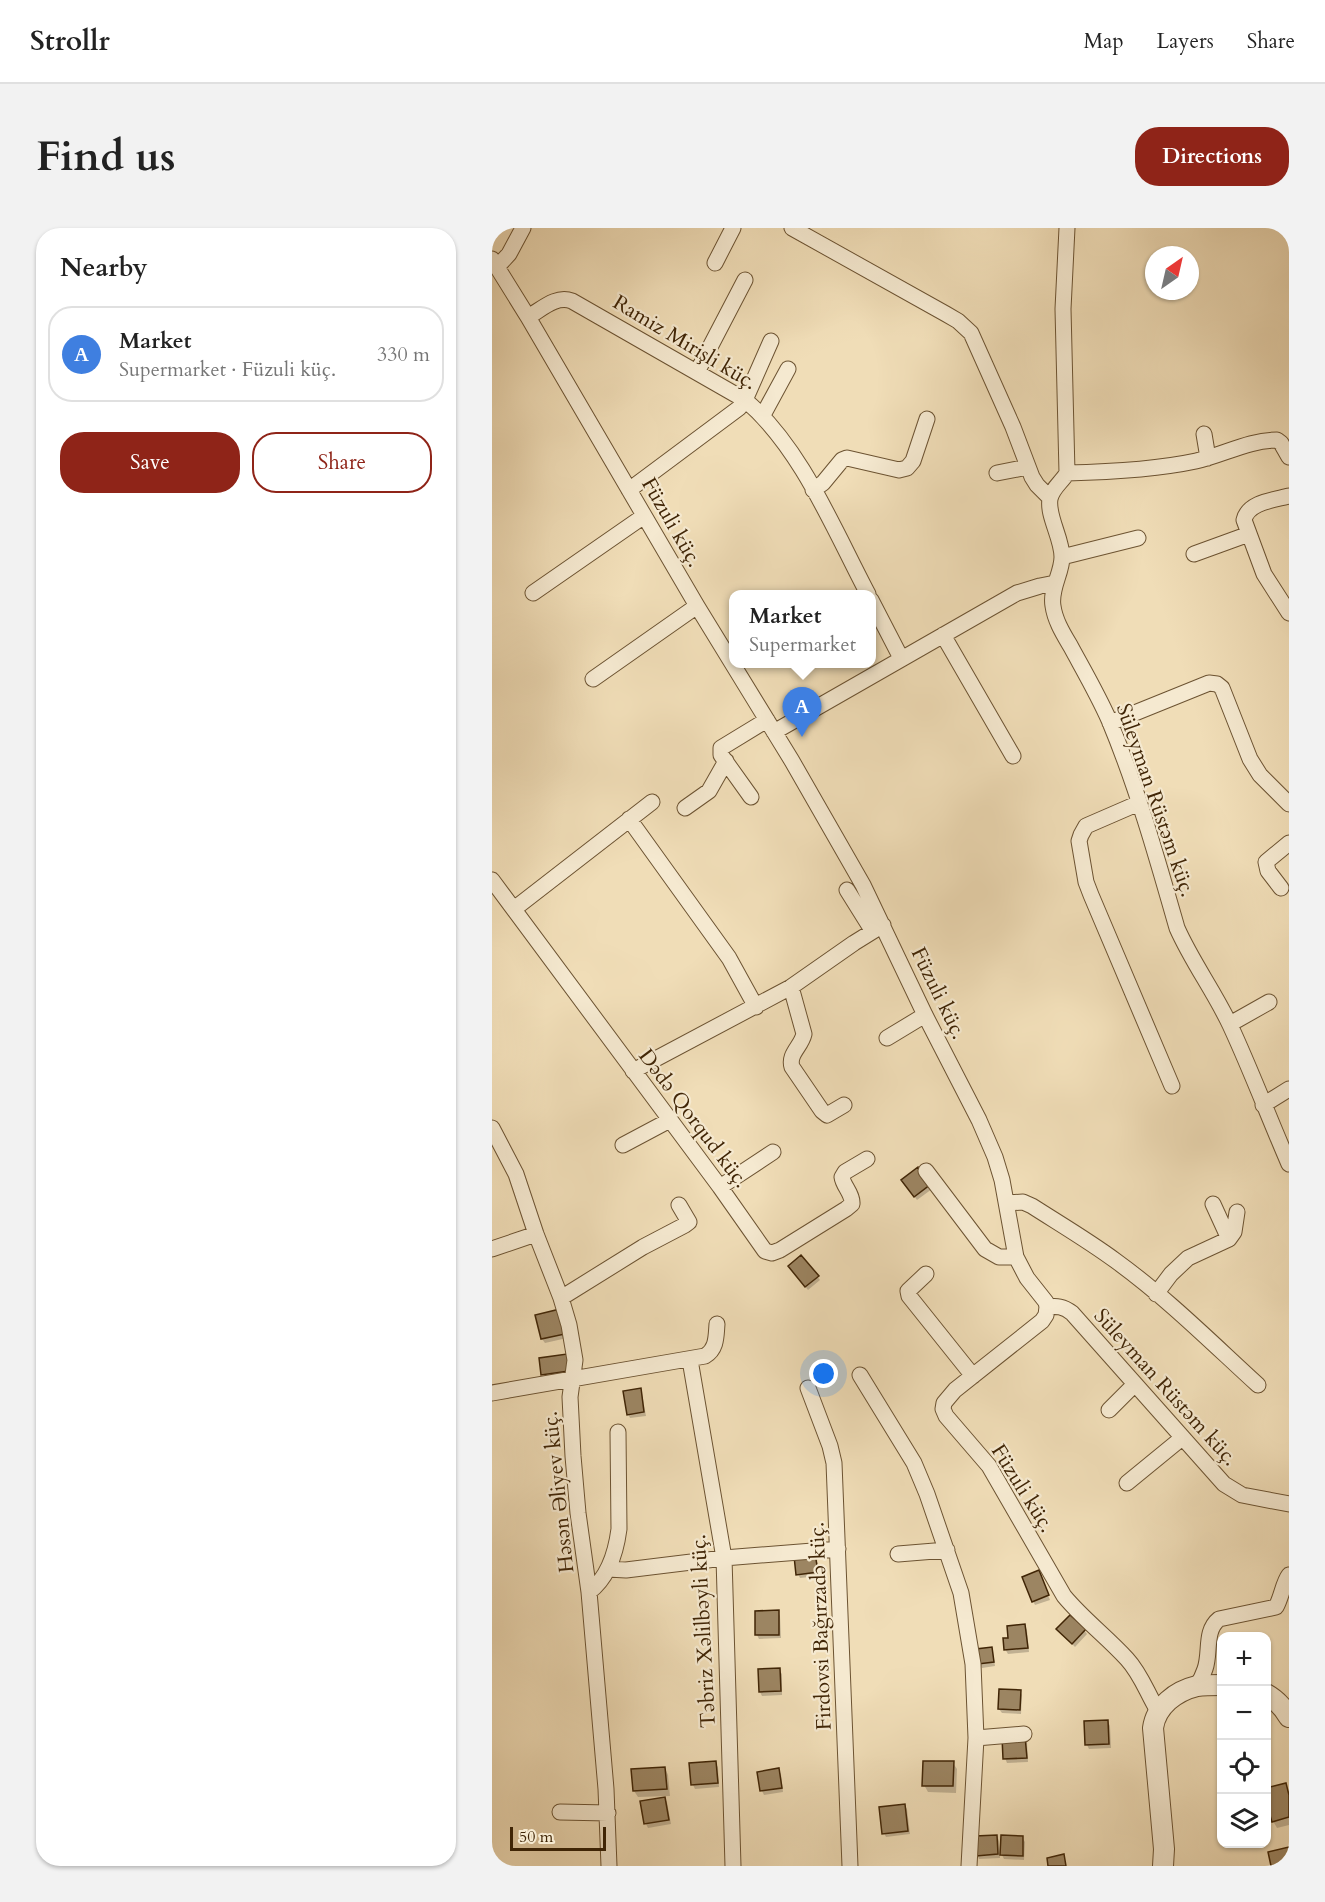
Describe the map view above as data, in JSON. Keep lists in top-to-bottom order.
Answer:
{
  "streets": {
    "street": [
      "Ramiz Mirişli küç.",
      "Füzuli küç.",
      "Süleyman Rüstəm küç.",
      "Dədə Qorqud küç.",
      "Həsən Əliyev küç.",
      "Firdovsi Bağırzadə küç.",
      "Təbriz Xəlilbəyli küç."
    ]
  },
  "crossings": [
    ["Ramiz Mirişli küç.", "Füzuli küç."],
    ["Füzuli küç.", "Süleyman Rüstəm küç."]
  ],
  "scale_bar": "50 m",
  "north": "top right",
  "page": {
    "header": "Strollr",
    "nav": ["Map", "Layers", "Share"],
    "buttons": [
      "Directions",
      ["Save", "Share"]
    ],
    "title": "Find us",
    "heading": "Nearby",
    "list": [
      {
        "mark": "A",
        "name": "Market",
        "note": "Supermarket · Füzuli küç.",
        "value": "330 m"
      }
    ],
    "popup": ["Market", "Supermarket"],
    "pins": "A",
    "map_buttons": ["+", "−"],
    "scale": "50 m"
  }
}
